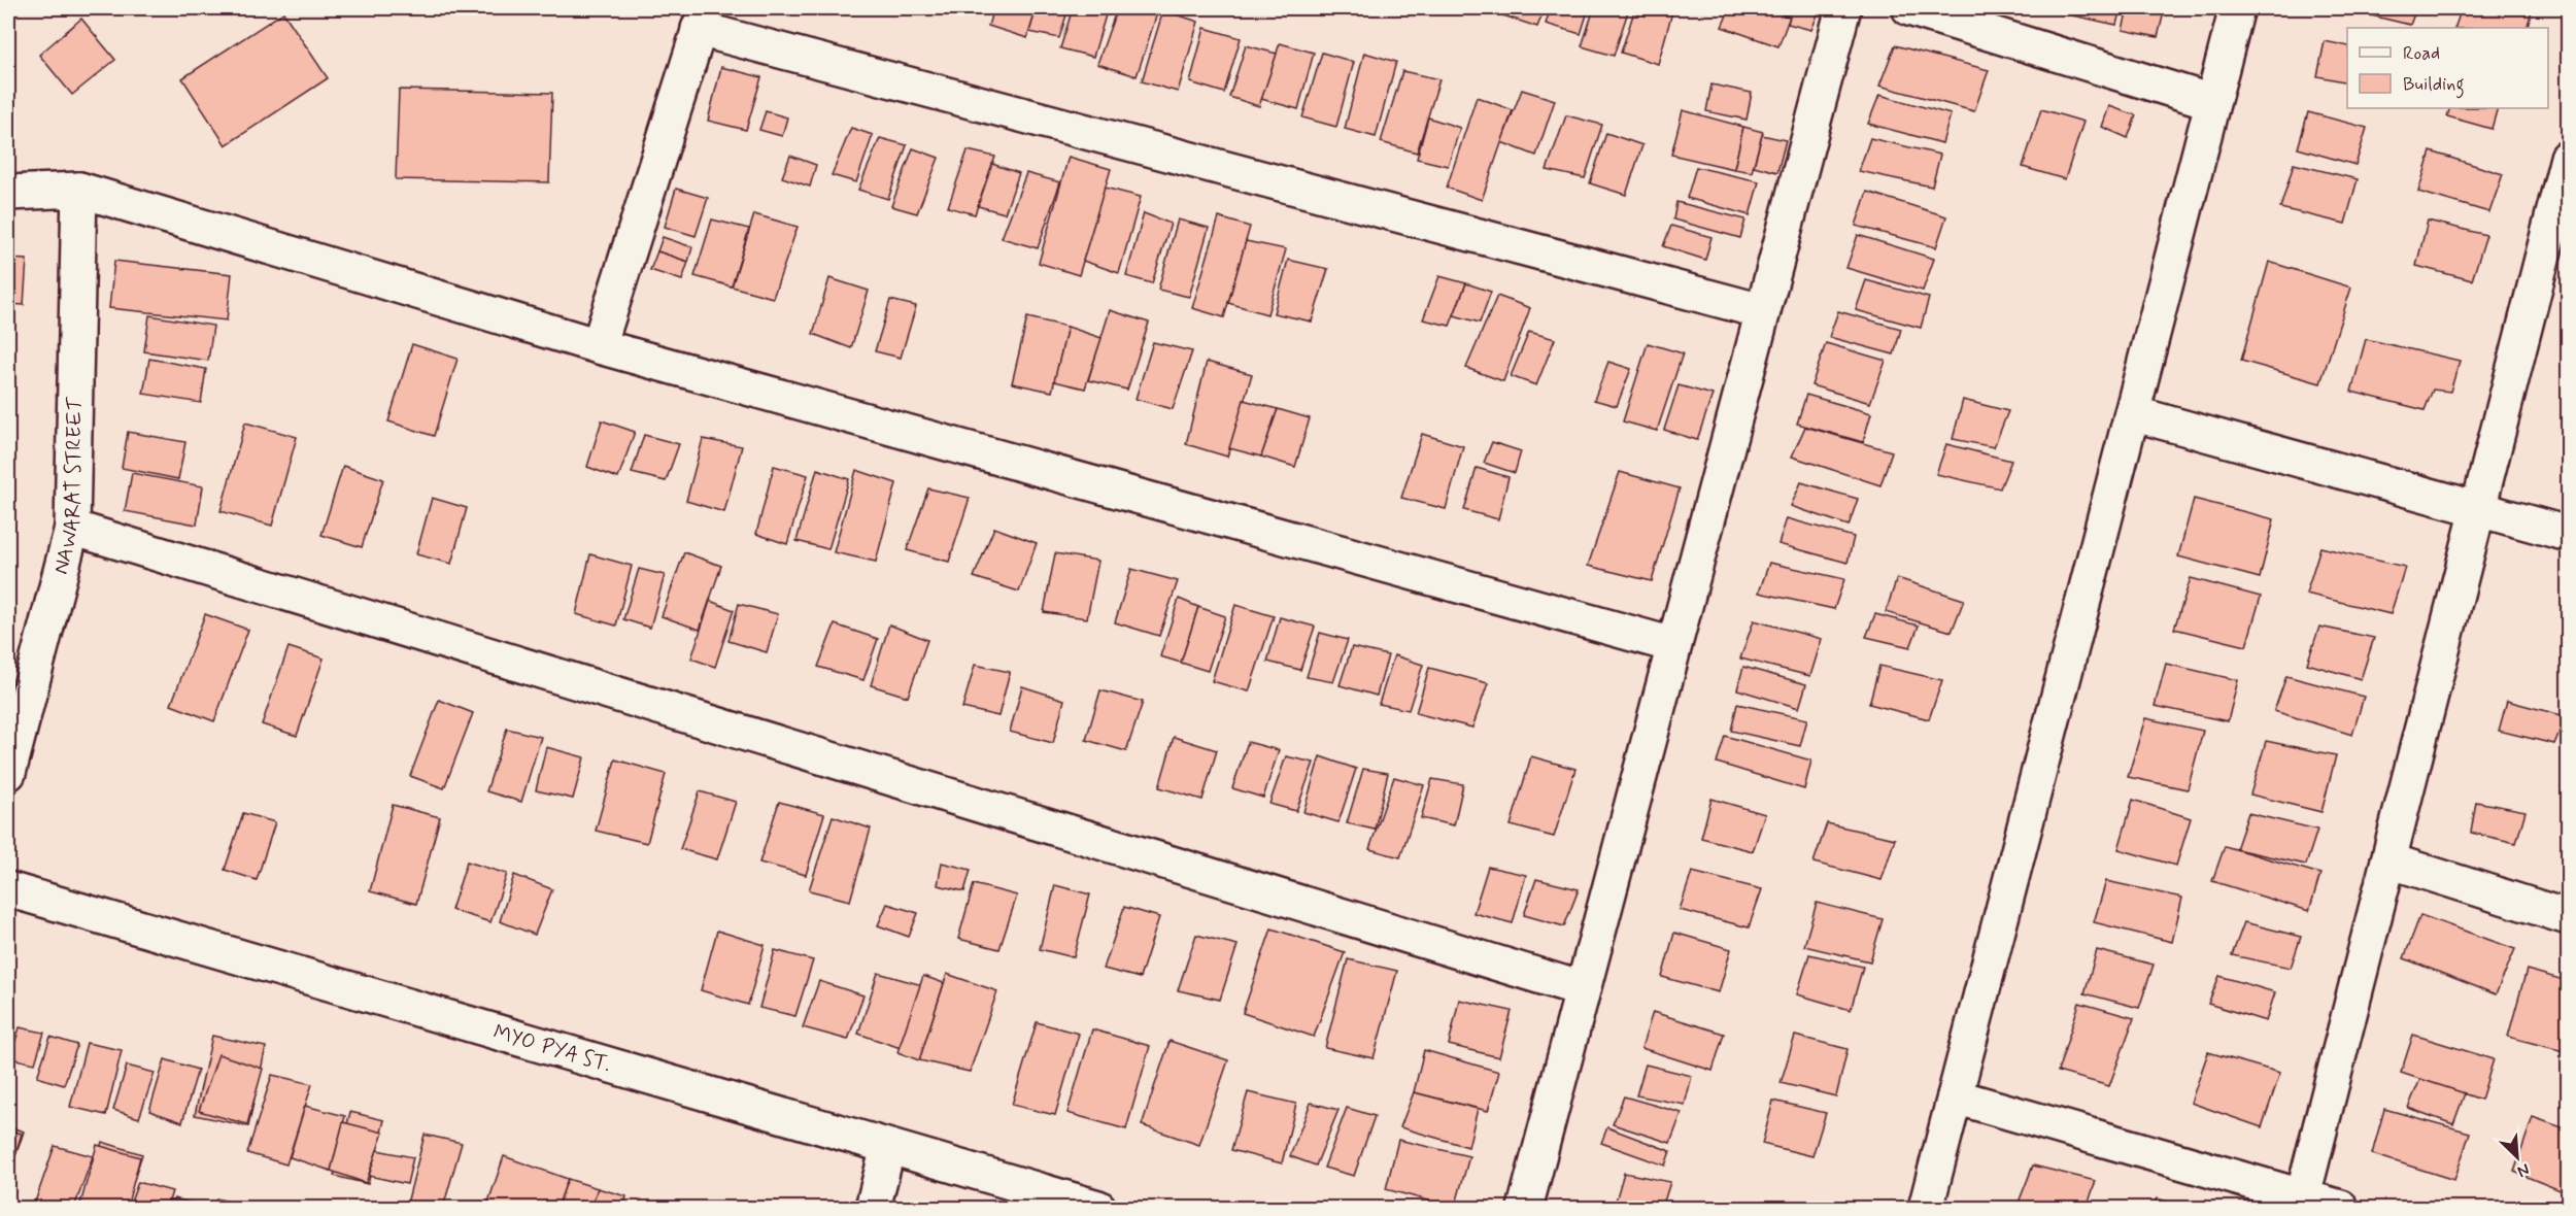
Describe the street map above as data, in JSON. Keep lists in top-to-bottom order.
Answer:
{
  "streets": {
    "street": ["NAWARAT STREET", "MYO PYA ST."]
  },
  "legend": ["Road", "Building"],
  "north": "bottom right"
}
